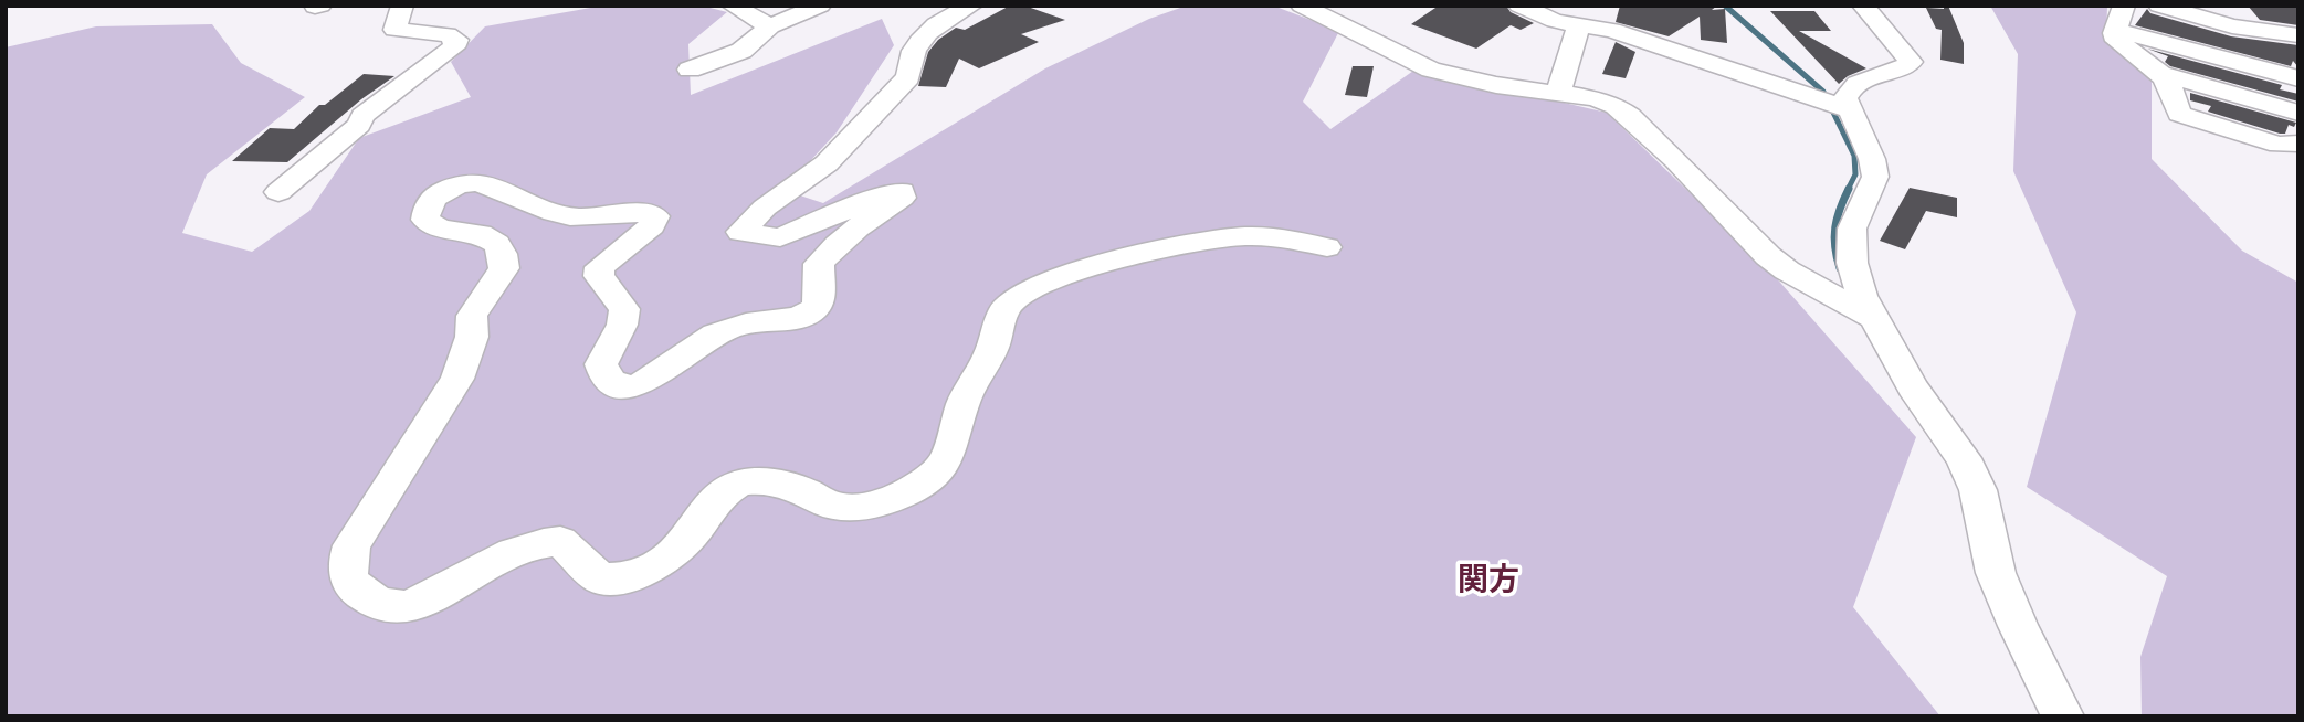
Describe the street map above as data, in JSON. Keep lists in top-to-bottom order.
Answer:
{
  "districts": ["関方"]
}
